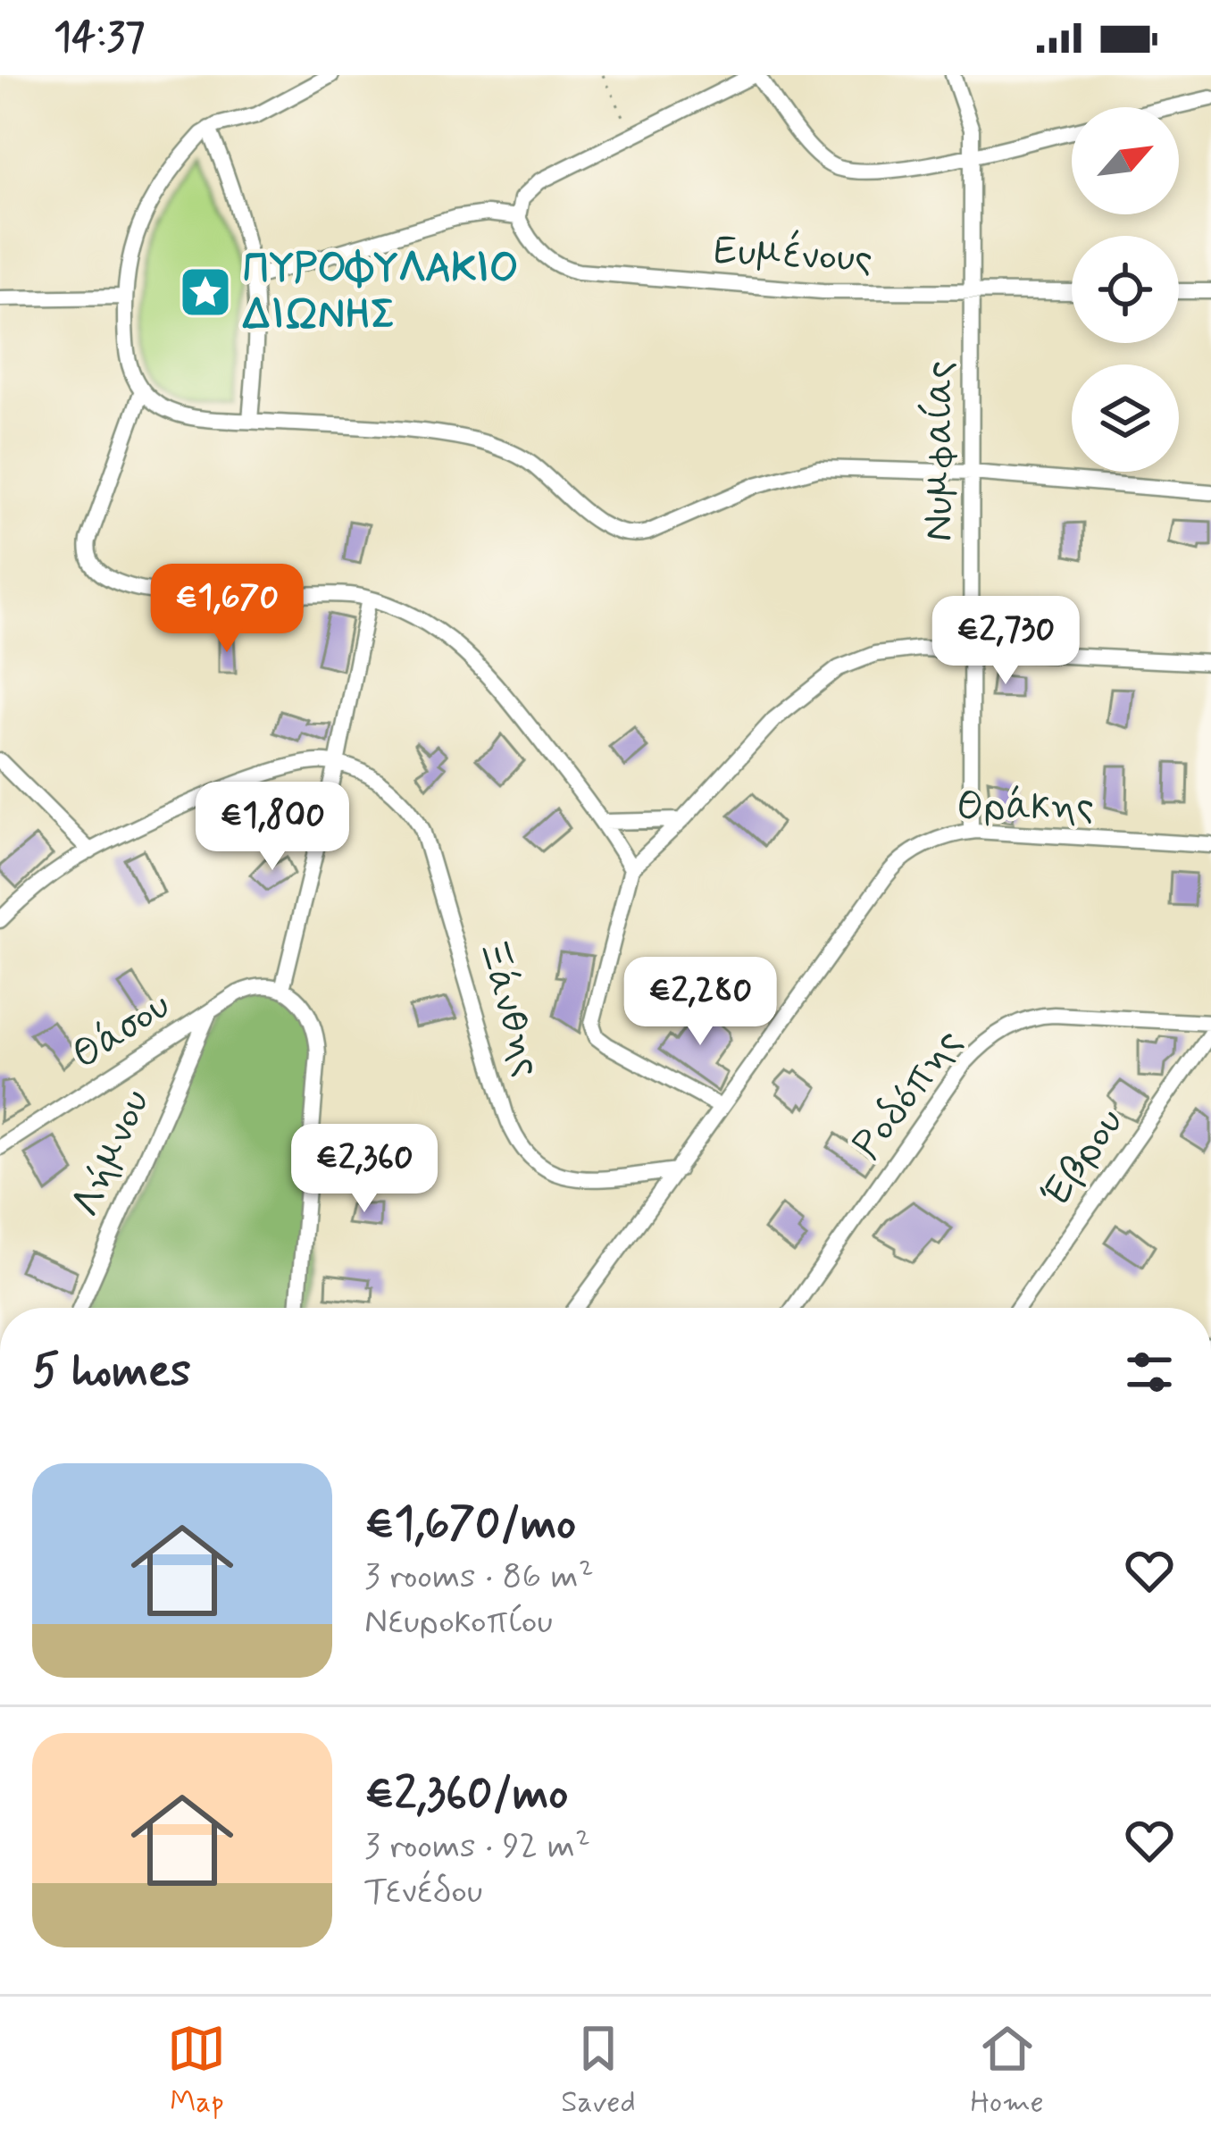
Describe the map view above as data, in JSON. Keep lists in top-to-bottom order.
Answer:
{
  "streets": {
    "street": [
      "Ευμένους",
      "Νυμφαίας",
      "Θράκης",
      "Ξάνθης",
      "Θάσου",
      "Ροδόπης",
      "Λήμνου",
      "Έβρου"
    ]
  },
  "crossings": [
    ["Ευμένους", "Νυμφαίας"],
    ["Νυμφαίας", "Θράκης"],
    ["Θράκης", "Ξάνθης"],
    ["Θάσου", "Λήμνου"]
  ],
  "places": {
    "place": ["ΠΥΡΟΦΥΛΑΚΙΟ ΔΙΩΝΗΣ"]
  },
  "north": "top right",
  "page": {
    "status": "14:37",
    "price": [
      "€1,670",
      "€2,730",
      "€1,800",
      "€2,280",
      "€2,360"
    ],
    "heading": "5 homes",
    "list": [
      {
        "name": "€1,670/mo",
        "note": "3 rooms · 86 m² · Νευροκοπίου"
      },
      {
        "name": "€2,360/mo",
        "note": "3 rooms · 92 m² · Τενέδου"
      }
    ],
    "tabs": ["Map", "Saved", "Home"]
  }
}
